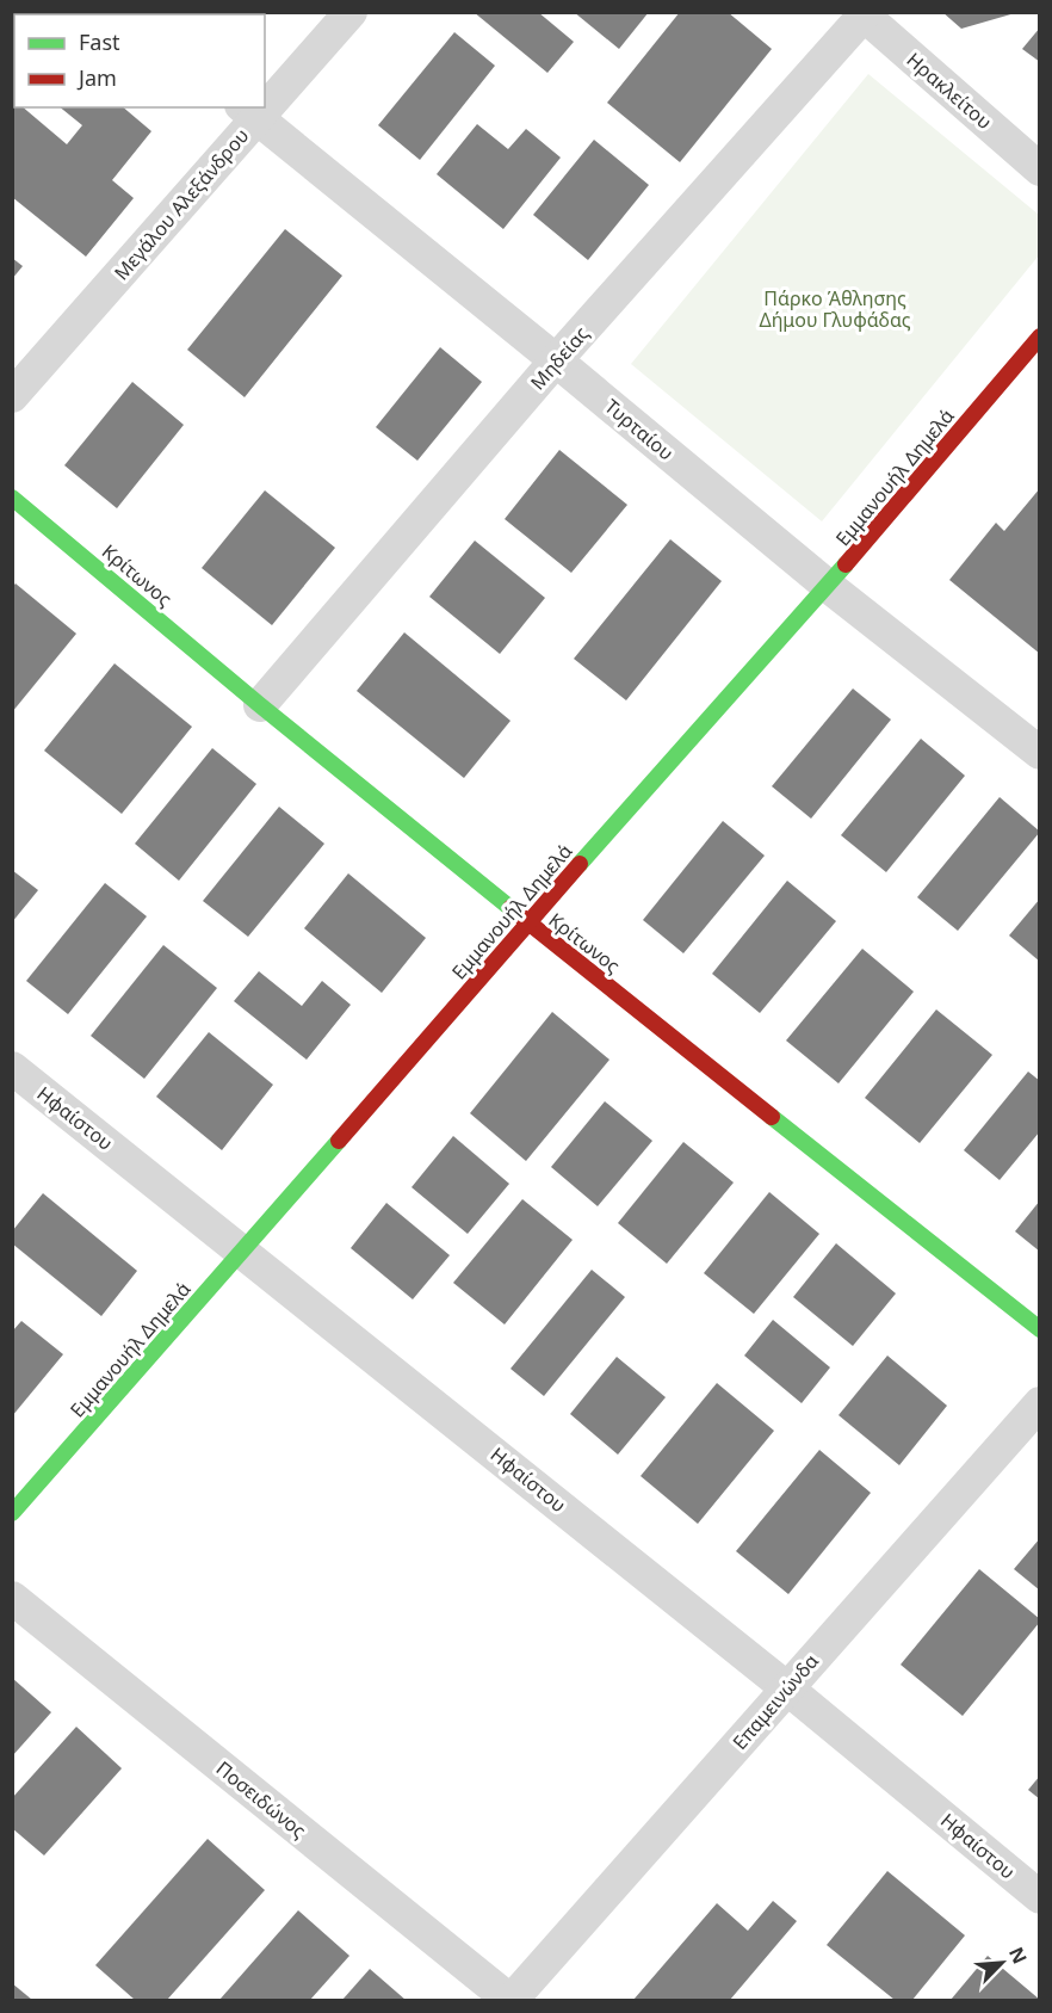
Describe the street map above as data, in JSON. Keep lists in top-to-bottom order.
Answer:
{
  "streets": {
    "street": [
      "Ηρακλείτου",
      "Μεγάλου Αλεξάνδρου",
      "Μηδείας",
      "Τυρταίου",
      "Εμμανουήλ Δημελά",
      "Κρίτωνος",
      "Ηφαίστου",
      "Επαμεινώνδα",
      "Ποσειδώνος"
    ]
  },
  "crossings": [
    ["Ηρακλείτου", "Μηδείας"],
    ["Μεγάλου Αλεξάνδρου", "Τυρταίου"],
    ["Μηδείας", "Τυρταίου"],
    ["Μηδείας", "Κρίτωνος"],
    ["Τυρταίου", "Εμμανουήλ Δημελά"],
    ["Εμμανουήλ Δημελά", "Κρίτωνος"],
    ["Εμμανουήλ Δημελά", "Ηφαίστου"],
    ["Ηφαίστου", "Επαμεινώνδα"],
    ["Επαμεινώνδα", "Ποσειδώνος"]
  ],
  "parks": ["Πάρκο Άθλησης Δήμου Γλυφάδας"],
  "legend": ["Fast", "Jam"],
  "north": "top right"
}
